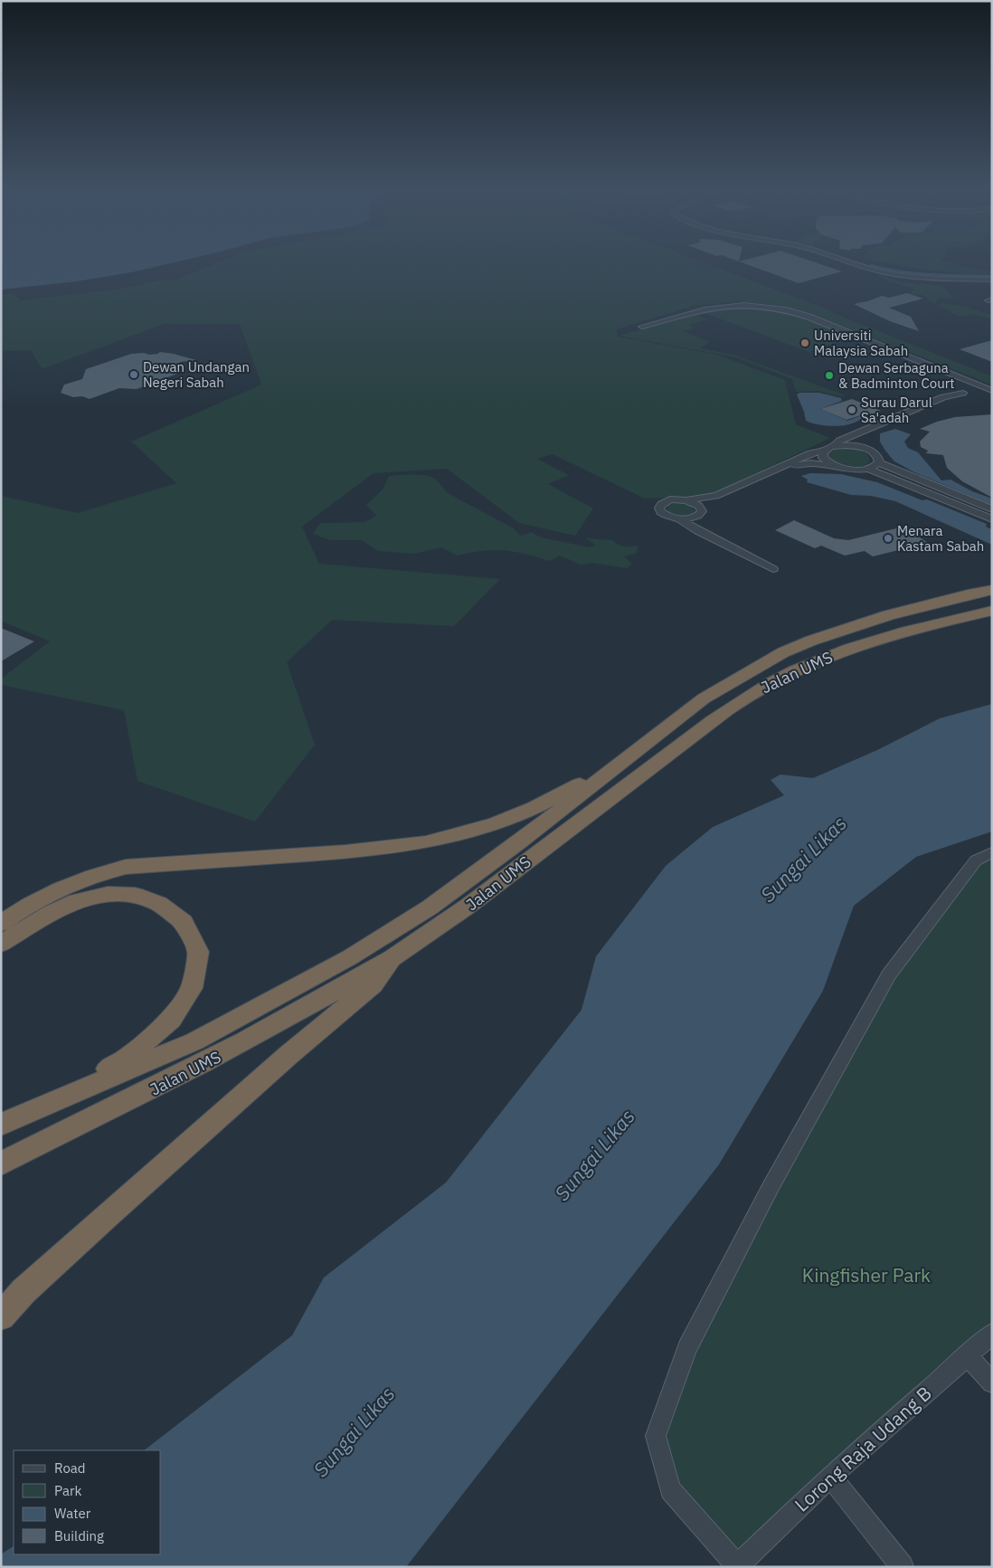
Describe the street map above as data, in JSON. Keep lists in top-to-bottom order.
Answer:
{
  "streets": {
    "highway": ["Jalan UMS"],
    "street": ["Lorong Raja Udang B"]
  },
  "water": ["Sungai Likas"],
  "parks": ["Kingfisher Park"],
  "places": [
    "Universiti Malaysia Sabah",
    "Dewan Undangan Negeri Sabah",
    "Dewan Serbaguna & Badminton Court",
    "Surau Darul Sa'adah",
    "Menara Kastam Sabah"
  ],
  "legend": [
    "Road",
    "Park",
    "Water",
    "Building"
  ]
}
